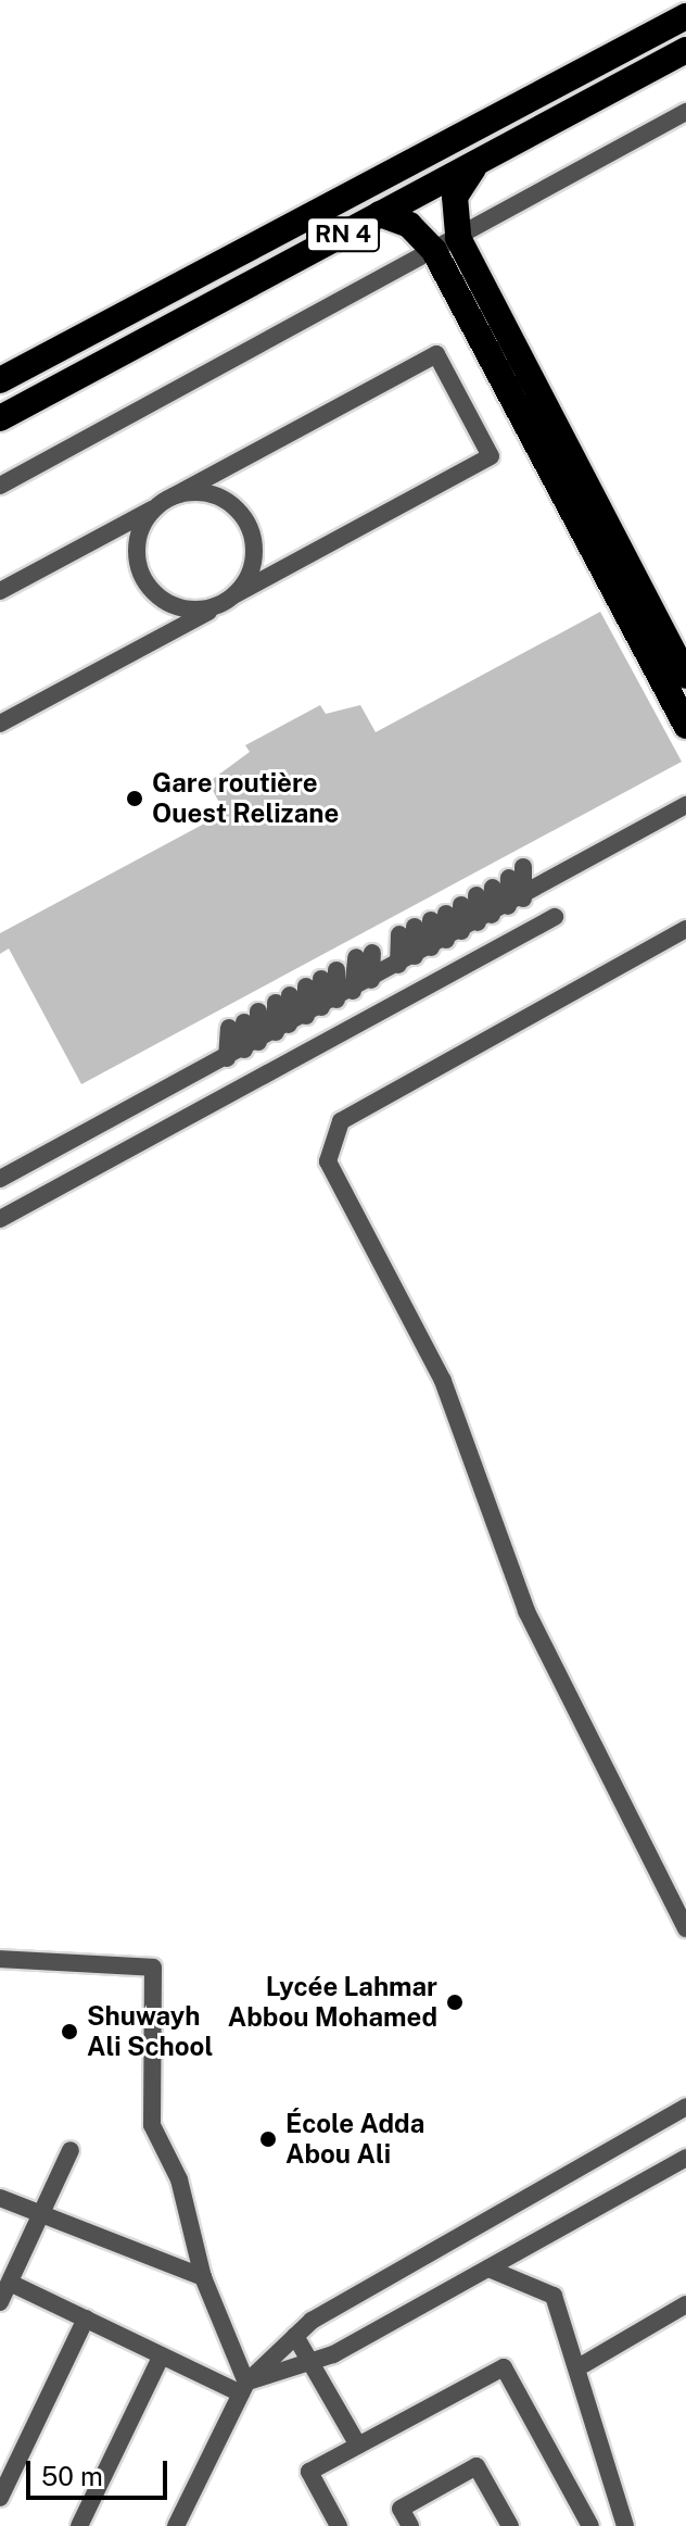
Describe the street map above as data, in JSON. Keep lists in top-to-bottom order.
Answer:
{
  "streets": {
    "highway": ["RN 4"]
  },
  "places": [
    "Gare routière Ouest Relizane",
    "Lycée Lahmar Abbou Mohamed",
    "Shuwayh Ali School",
    "École Adda Abou Ali"
  ],
  "scale_bar": "50 m"
}
